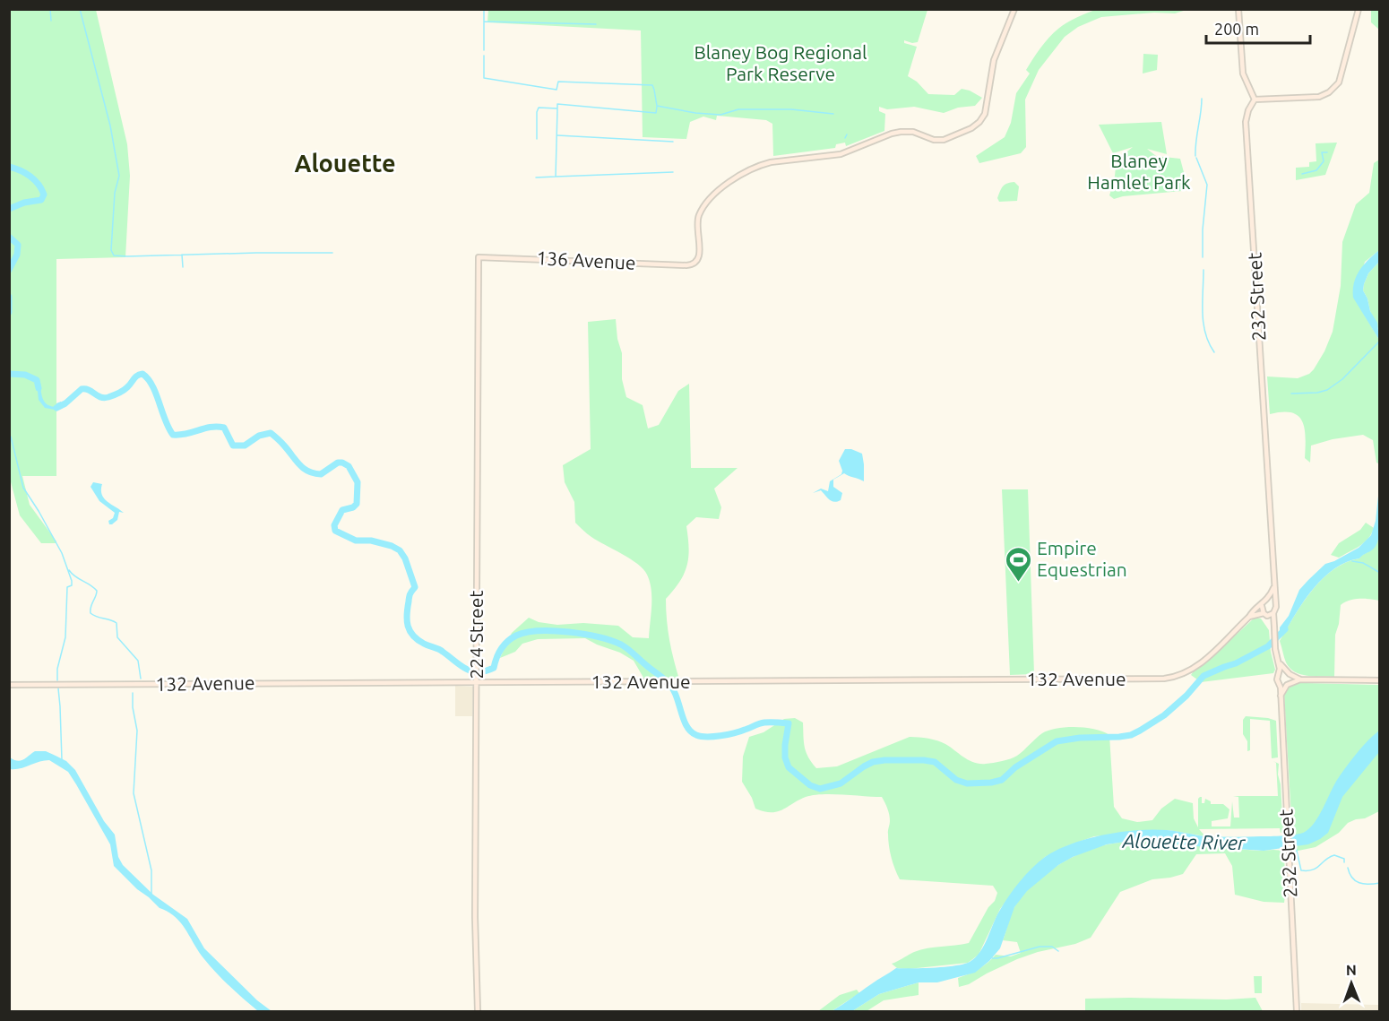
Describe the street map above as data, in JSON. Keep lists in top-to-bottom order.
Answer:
{
  "streets": {
    "street": [
      "136 Avenue",
      "232 Street",
      "224 Street",
      "132 Avenue"
    ]
  },
  "crossings": [
    ["136 Avenue", "224 Street"],
    ["232 Street", "132 Avenue"],
    ["224 Street", "132 Avenue"]
  ],
  "districts": ["Alouette"],
  "water": ["Alouette River"],
  "parks": ["Blaney Bog Regional Park Reserve", "Blaney Hamlet Park"],
  "places": {
    "sports": ["Empire Equestrian"]
  },
  "scale_bar": "200 m",
  "north": "top"
}
